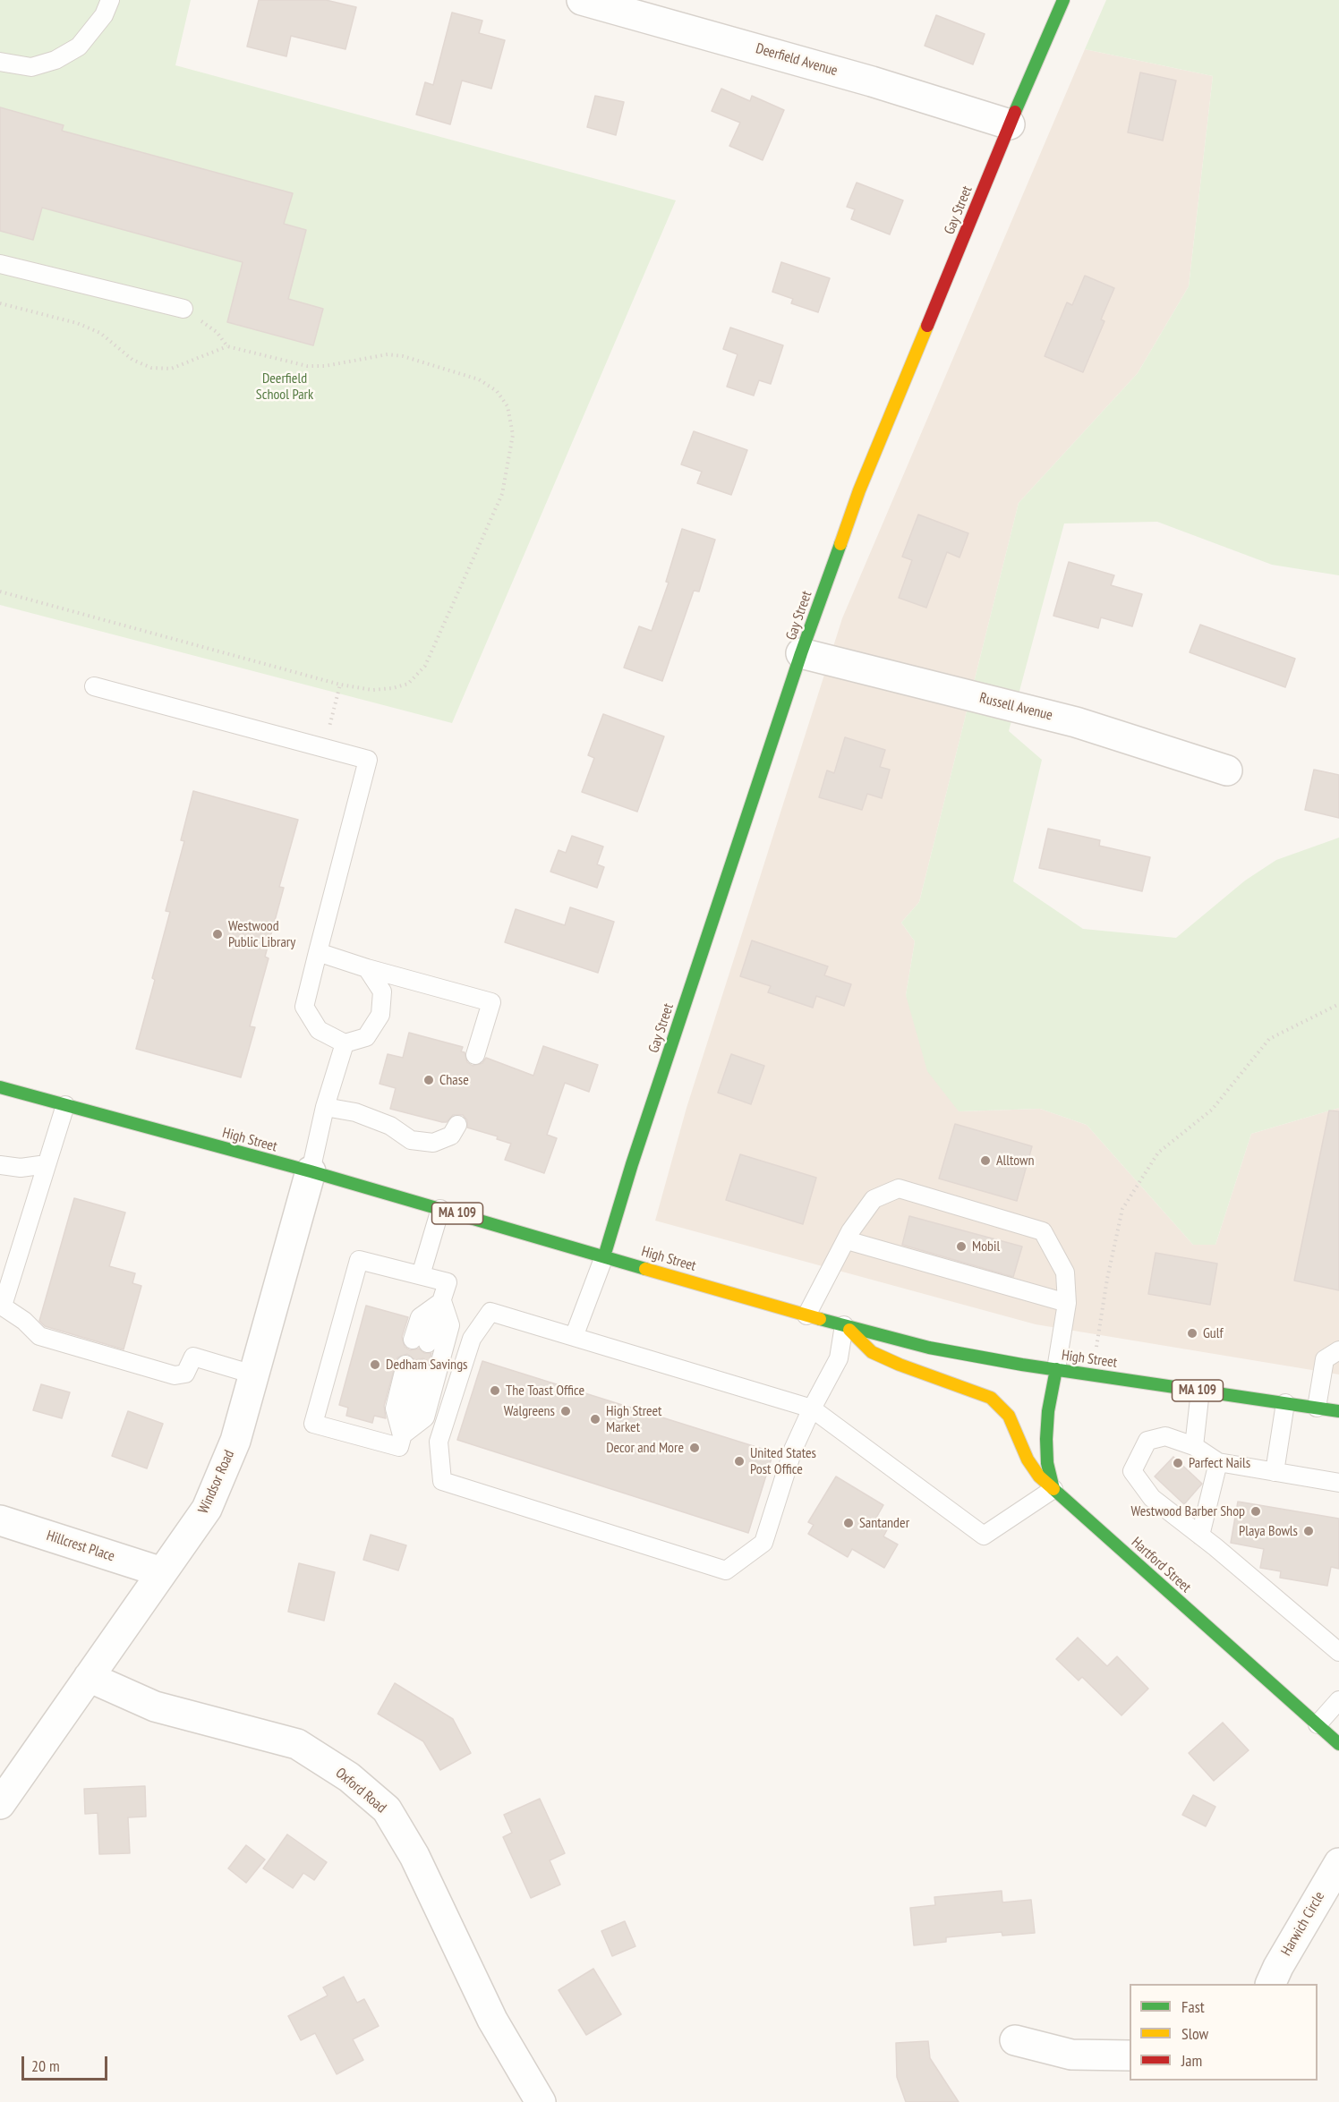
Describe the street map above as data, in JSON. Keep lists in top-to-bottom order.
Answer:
{
  "streets": {
    "street": [
      "Deerfield Avenue",
      "Gay Street",
      "Russell Avenue",
      "High Street",
      "MA 109",
      "Windsor Road",
      "Hillcrest Place",
      "Hartford Street",
      "Oxford Road",
      "Harwich Circle"
    ]
  },
  "crossings": [
    ["Deerfield Avenue", "Gay Street"],
    ["Gay Street", "Russell Avenue"],
    ["Gay Street", "High Street"],
    ["High Street", "Windsor Road"],
    ["High Street", "Hartford Street"],
    ["Windsor Road", "Hillcrest Place"],
    ["Windsor Road", "Oxford Road"]
  ],
  "parks": ["Deerfield School Park"],
  "places": [
    "Westwood Public Library",
    "Chase",
    "Alltown",
    "Mobil",
    "Gulf",
    "Dedham Savings",
    "The Toast Office",
    "Walgreens",
    "High Street Market",
    "Decor and More",
    "United States Post Office",
    "Parfect Nails",
    "Westwood Barber Shop",
    "Santander",
    "Playa Bowls"
  ],
  "legend": ["Fast", "Slow", "Jam"],
  "scale_bar": "20 m"
}
